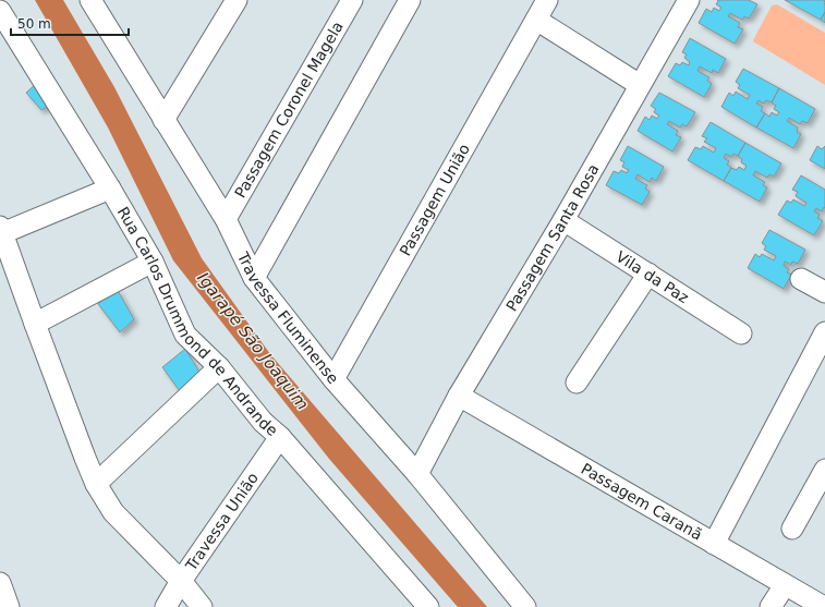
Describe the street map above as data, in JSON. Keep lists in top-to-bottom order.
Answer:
{
  "streets": {
    "street": [
      "Passagem Coronel Magela",
      "Passagem União",
      "Passagem Santa Rosa",
      "Vila da Paz",
      "Travessa Fluminense",
      "Rua Carlos Drummond de Andrande",
      "Passagem Caranã",
      "Travessa União"
    ]
  },
  "crossings": [
    ["Passagem Coronel Magela", "Travessa Fluminense"],
    ["Passagem União", "Travessa Fluminense"],
    ["Passagem Santa Rosa", "Vila da Paz"],
    ["Passagem Santa Rosa", "Travessa Fluminense"],
    ["Passagem Santa Rosa", "Passagem Caranã"],
    ["Rua Carlos Drummond de Andrande", "Travessa União"]
  ],
  "water": ["Igarapé São Joaquim"],
  "scale_bar": "50 m"
}
